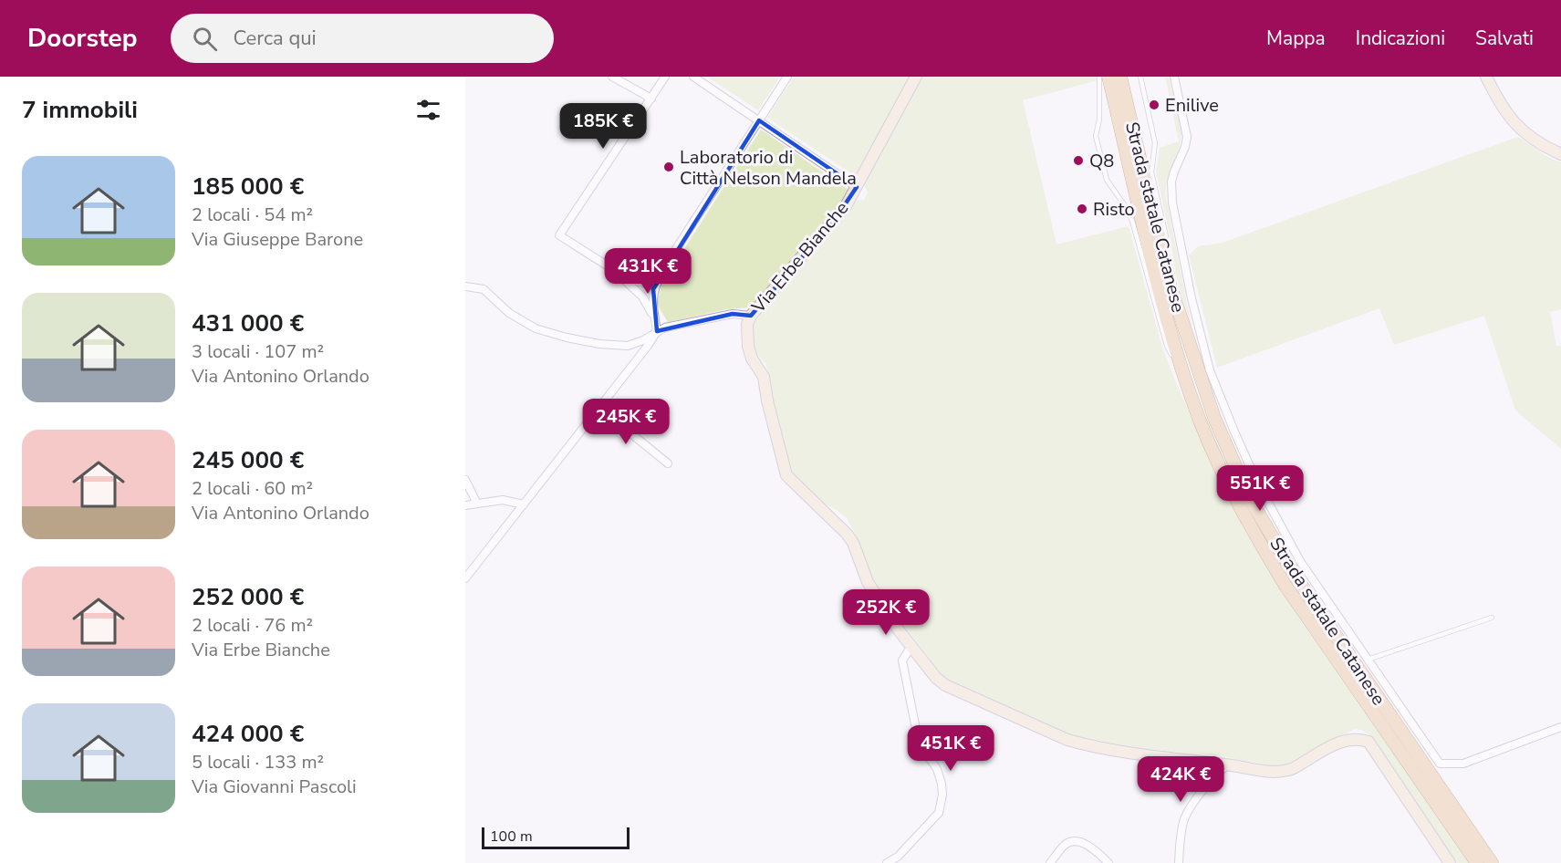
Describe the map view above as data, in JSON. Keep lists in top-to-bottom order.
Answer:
{
  "streets": {
    "main road": ["Strada statale Catanese"],
    "street": ["Via Erbe Bianche"]
  },
  "places": [
    "Enilive",
    "Q8",
    "Laboratorio di Città Nelson Mandela",
    "Risto"
  ],
  "scale_bar": "100 m",
  "page": {
    "header": "Doorstep",
    "search": "Cerca qui",
    "nav": ["Mappa", "Indicazioni", "Salvati"],
    "heading": "7 immobili",
    "price": [
      "185K €",
      "431K €",
      "245K €",
      "551K €",
      "252K €",
      "451K €",
      "424K €"
    ],
    "list": [
      {
        "name": "185 000 €",
        "note": "2 locali · 54 m² · Via Giuseppe Barone"
      },
      {
        "name": "431 000 €",
        "note": "3 locali · 107 m² · Via Antonino Orlando"
      },
      {
        "name": "245 000 €",
        "note": "2 locali · 60 m² · Via Antonino Orlando"
      },
      {
        "name": "252 000 €",
        "note": "2 locali · 76 m² · Via Erbe Bianche"
      },
      {
        "name": "424 000 €",
        "note": "5 locali · 133 m² · Via Giovanni Pascoli"
      }
    ],
    "scale": "100 m"
  }
}
